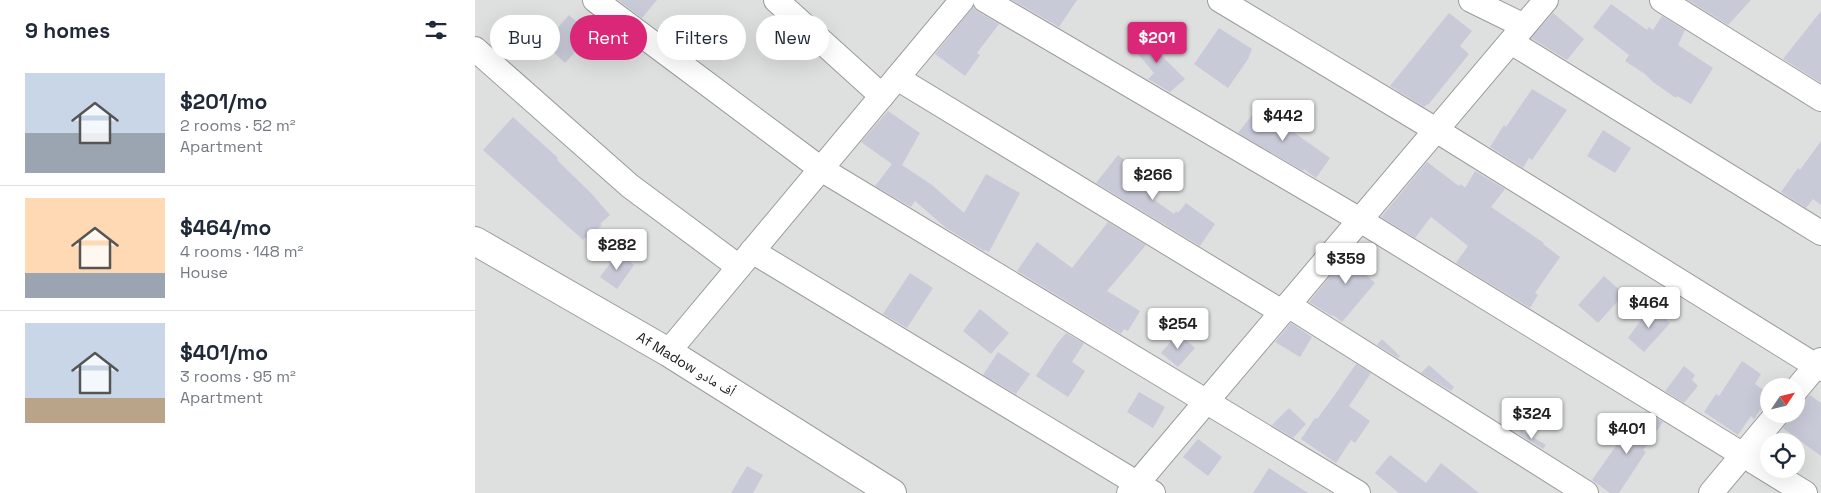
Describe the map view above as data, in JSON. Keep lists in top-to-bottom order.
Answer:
{
  "streets": {
    "street": ["Af Madow أف مادو"]
  },
  "north": "top right",
  "page": {
    "heading": "9 homes",
    "chip": [
      "Buy",
      "Rent",
      "Filters",
      "New"
    ],
    "price": [
      "$201",
      "$442",
      "$266",
      "$282",
      "$359",
      "$464",
      "$254",
      "$324",
      "$401"
    ],
    "list": [
      {
        "name": "$201/mo",
        "note": "2 rooms · 52 m² · Apartment"
      },
      {
        "name": "$464/mo",
        "note": "4 rooms · 148 m² · House"
      },
      {
        "name": "$401/mo",
        "note": "3 rooms · 95 m² · Apartment"
      }
    ]
  }
}
